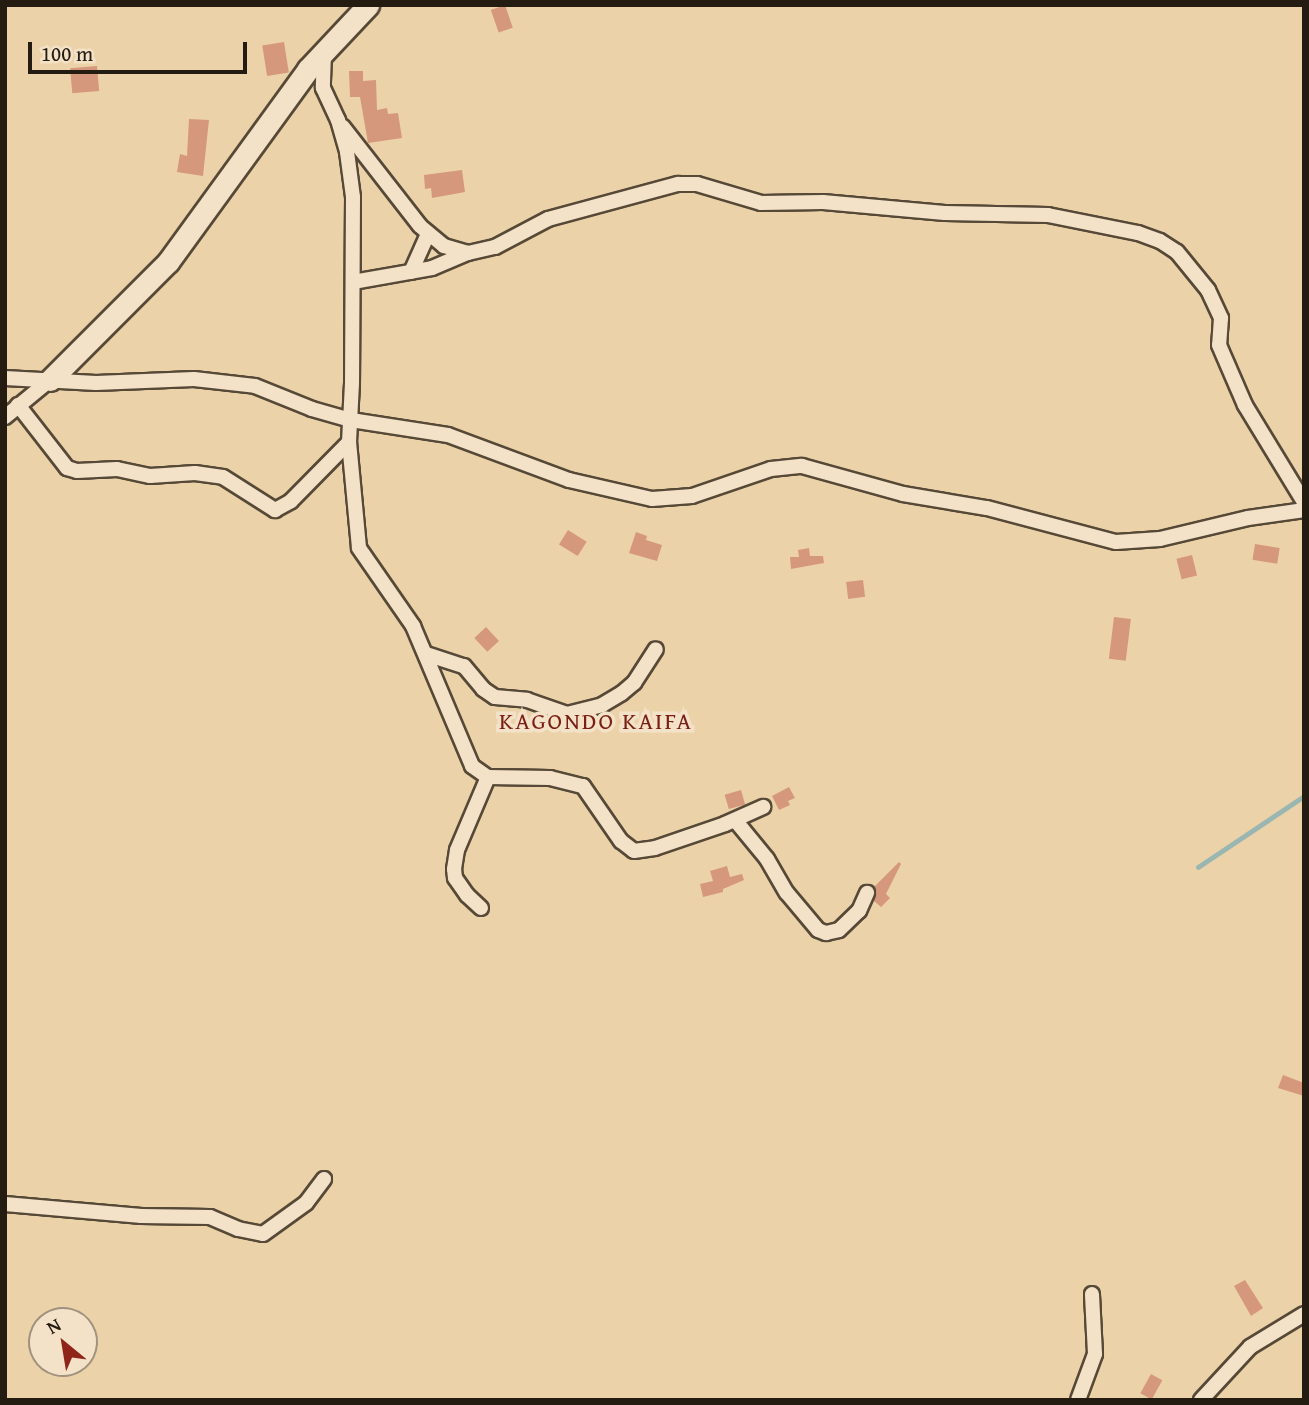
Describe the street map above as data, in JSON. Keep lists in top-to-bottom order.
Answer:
{
  "districts": ["KAGONDO KAIFA"],
  "scale_bar": "100 m",
  "north": "top left"
}
